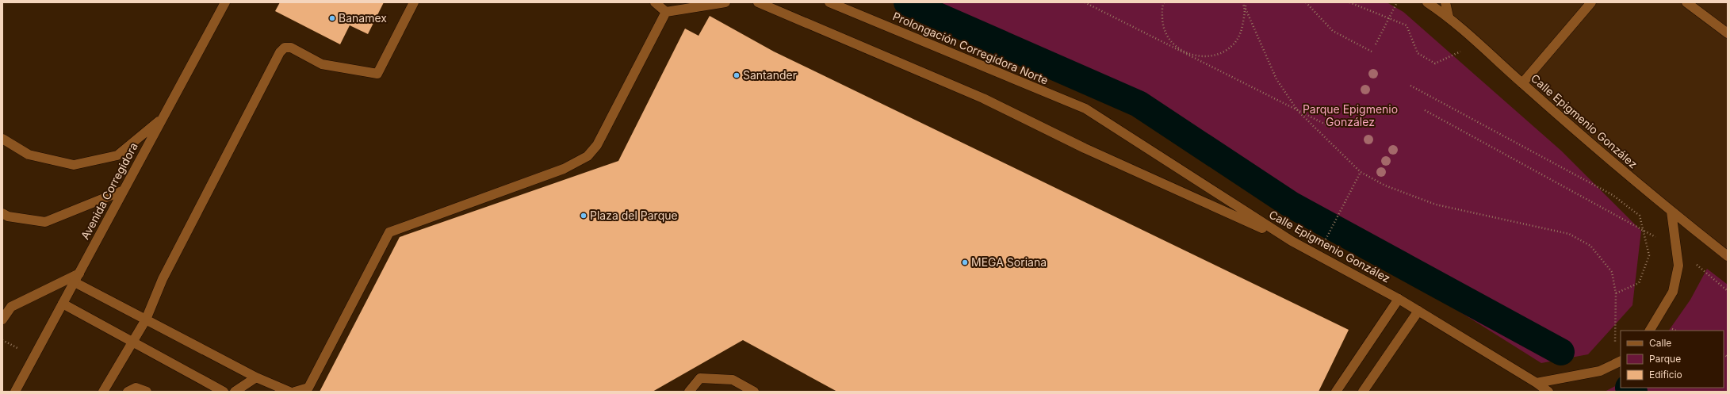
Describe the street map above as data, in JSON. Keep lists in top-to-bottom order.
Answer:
{
  "streets": {
    "main road": ["Prolongación Corregidora Norte", "Calle Epigmenio González", "Avenida Corregidora"]
  },
  "crossings": [
    ["Prolongación Corregidora Norte", "Calle Epigmenio González"]
  ],
  "parks": ["Parque Epigmenio González"],
  "places": [
    "Banamex",
    "Santander",
    "Plaza del Parque",
    "MEGA Soriana"
  ],
  "legend": ["Calle", "Parque", "Edificio"]
}
